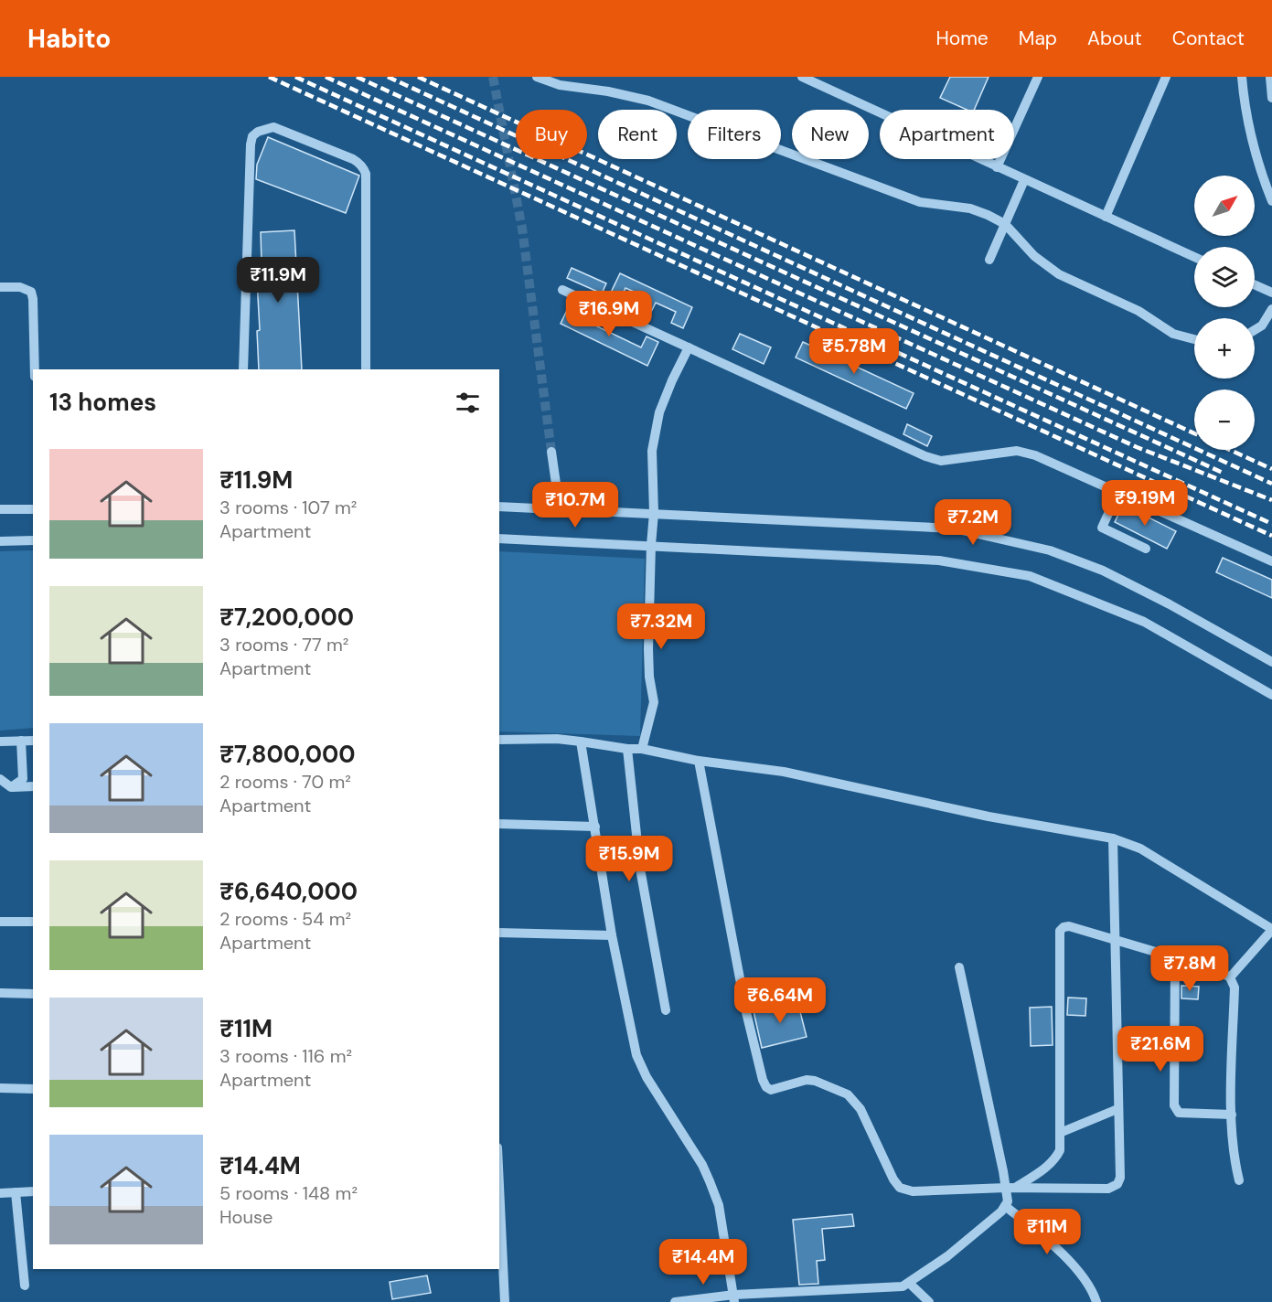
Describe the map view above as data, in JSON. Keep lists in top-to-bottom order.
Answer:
{
  "north": "top right",
  "page": {
    "header": "Habito",
    "nav": [
      "Home",
      "Map",
      "About",
      "Contact"
    ],
    "chip": [
      "Buy",
      "Rent",
      "Filters",
      "New",
      "Apartment"
    ],
    "map_buttons": ["+", "−"],
    "price": [
      "₹11.9M",
      "₹16.9M",
      "₹5.78M",
      "₹9.19M",
      "₹10.7M",
      "₹7.2M",
      "₹7.32M",
      "₹15.9M",
      "₹7.8M",
      "₹6.64M",
      "₹21.6M",
      "₹11M",
      "₹14.4M"
    ],
    "heading": "13 homes",
    "list": [
      {
        "name": "₹11.9M",
        "note": "3 rooms · 107 m² · Apartment"
      },
      {
        "name": "₹7,200,000",
        "note": "3 rooms · 77 m² · Apartment"
      },
      {
        "name": "₹7,800,000",
        "note": "2 rooms · 70 m² · Apartment"
      },
      {
        "name": "₹6,640,000",
        "note": "2 rooms · 54 m² · Apartment"
      },
      {
        "name": "₹11M",
        "note": "3 rooms · 116 m² · Apartment"
      },
      {
        "name": "₹14.4M",
        "note": "5 rooms · 148 m² · House"
      }
    ]
  }
}
